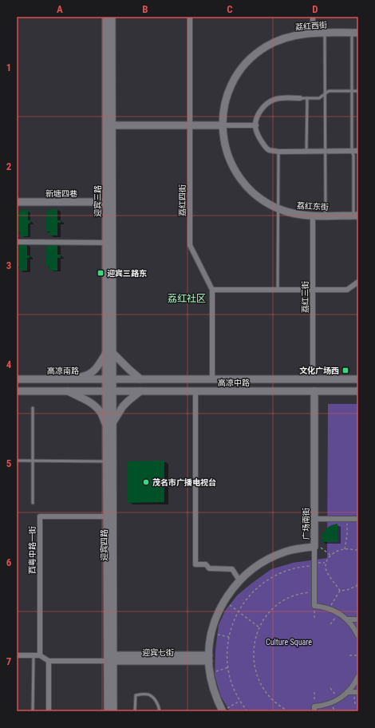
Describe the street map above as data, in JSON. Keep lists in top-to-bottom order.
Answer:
{
  "streets": {
    "main road": [
      "荔红西街",
      "新塘四巷",
      "迎宾三路",
      "荔红东街",
      "高凉南路",
      "高凉中路",
      "广场南街",
      "迎宾四路",
      "迎宾七街"
    ],
    "street": ["荔红四街", "荔红三街", "西粤中路一街"]
  },
  "crossings": [
    ["荔红西街", "荔红东街"],
    ["新塘四巷", "迎宾三路"],
    ["荔红四街", "高凉中路"],
    ["迎宾三路", "高凉南路"],
    ["迎宾三路", "高凉中路"],
    ["迎宾三路", "迎宾四路"],
    ["荔红东街", "荔红三街"],
    ["荔红三街", "高凉中路"],
    ["高凉南路", "高凉中路"],
    ["高凉南路", "迎宾四路"],
    ["高凉中路", "广场南街"],
    ["高凉中路", "迎宾四路"],
    ["广场南街", "迎宾七街"],
    ["迎宾四路", "西粤中路一街"],
    ["迎宾四路", "迎宾七街"]
  ],
  "districts": ["荔红社区"],
  "parks": ["Culture Square"],
  "places": {
    "transit": ["迎宾三路东", "文化广场西"],
    "other": ["茂名市广播电视台"]
  },
  "grid": {
    "columns": [
      "A",
      "B",
      "C",
      "D"
    ],
    "rows": [
      "1",
      "2",
      "3",
      "4",
      "5",
      "6",
      "7"
    ]
  }
}
